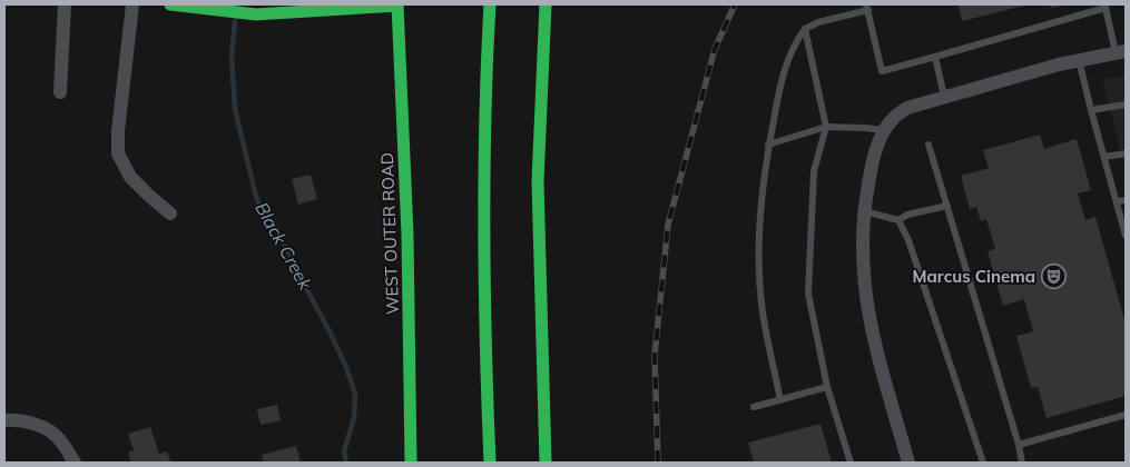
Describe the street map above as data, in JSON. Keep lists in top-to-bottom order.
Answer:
{
  "streets": {
    "main road": ["WEST OUTER ROAD"]
  },
  "water": ["Black Creek"],
  "places": {
    "theatre": ["Marcus Cinema"]
  }
}
